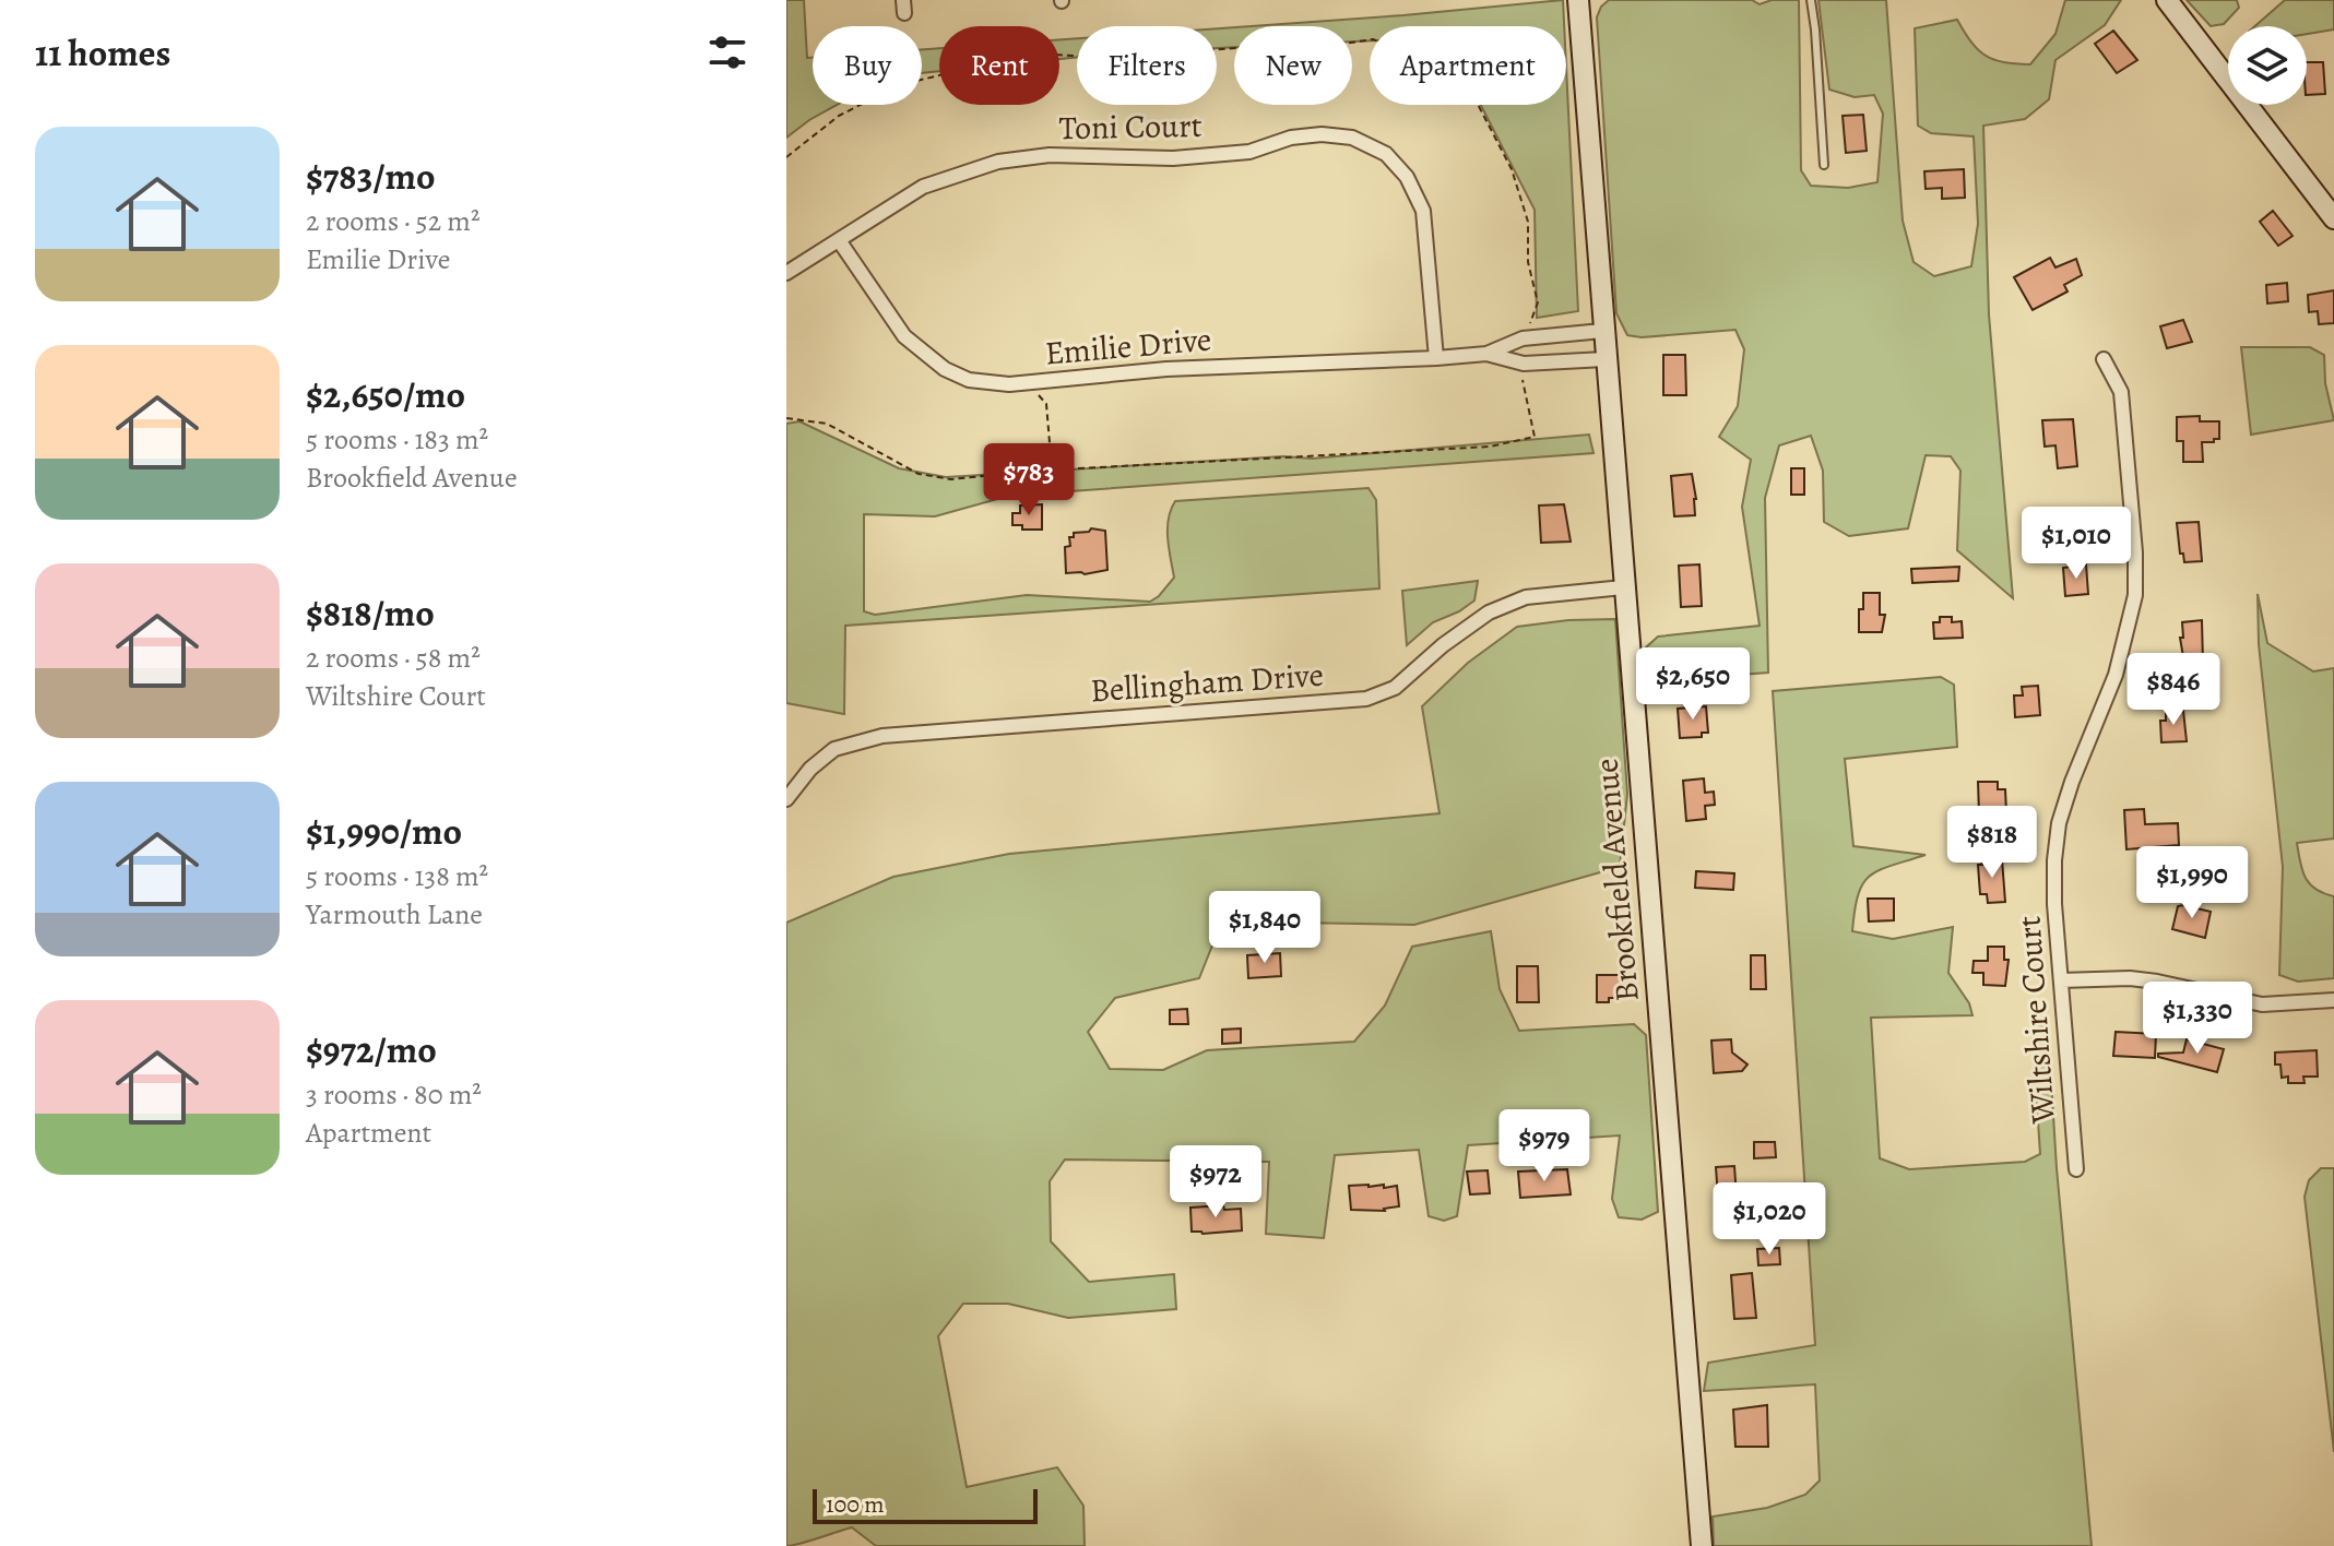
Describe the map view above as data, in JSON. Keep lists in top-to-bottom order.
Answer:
{
  "streets": {
    "main road": ["Brookfield Avenue"],
    "street": [
      "Toni Court",
      "Emilie Drive",
      "Bellingham Drive",
      "Wiltshire Court"
    ]
  },
  "crossings": [
    ["Toni Court", "Emilie Drive"],
    ["Emilie Drive", "Brookfield Avenue"],
    ["Bellingham Drive", "Brookfield Avenue"]
  ],
  "scale_bar": "100 m",
  "page": {
    "heading": "11 homes",
    "chip": [
      "Buy",
      "Rent",
      "Filters",
      "New",
      "Apartment"
    ],
    "list": [
      {
        "name": "$783/mo",
        "note": "2 rooms · 52 m² · Emilie Drive"
      },
      {
        "name": "$2,650/mo",
        "note": "5 rooms · 183 m² · Brookfield Avenue"
      },
      {
        "name": "$818/mo",
        "note": "2 rooms · 58 m² · Wiltshire Court"
      },
      {
        "name": "$1,990/mo",
        "note": "5 rooms · 138 m² · Yarmouth Lane"
      },
      {
        "name": "$972/mo",
        "note": "3 rooms · 80 m² · Apartment"
      }
    ],
    "price": [
      "$783",
      "$1,010",
      "$2,650",
      "$846",
      "$818",
      "$1,990",
      "$1,840",
      "$1,330",
      "$979",
      "$972",
      "$1,020"
    ],
    "scale": "100 m"
  }
}
